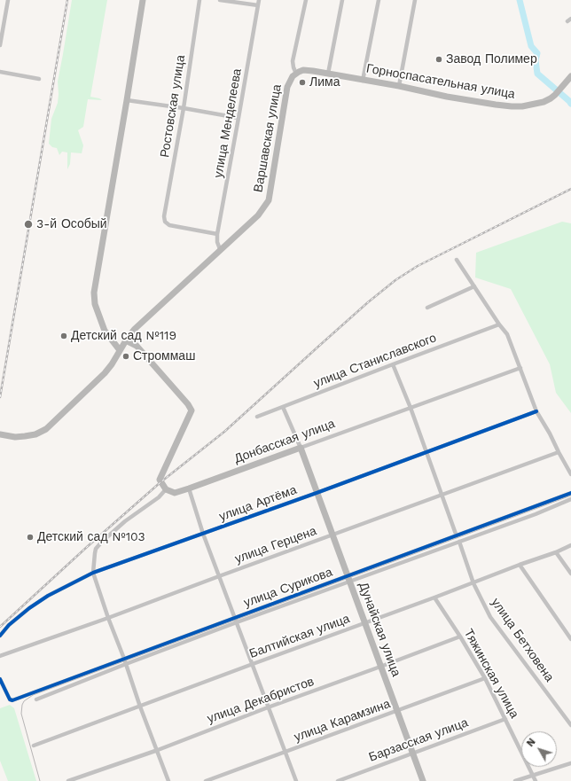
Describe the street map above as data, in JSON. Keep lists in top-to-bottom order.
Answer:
{
  "streets": {
    "main road": [
      "Горноспасательная улица",
      "Варшавская улица",
      "Донбасская улица",
      "Дунайская улица"
    ],
    "street": [
      "Ростовская улица",
      "улица Менделеева",
      "улица Станиславского",
      "улица Артёма",
      "улица Герцена",
      "улица Сурикова",
      "Балтийская улица",
      "улица Бетховена",
      "Тяжинская улица",
      "улица Декабристов",
      "улица Карамзина",
      "Барзасская улица"
    ]
  },
  "crossings": [
    ["Горноспасательная улица", "Варшавская улица"],
    ["Ростовская улица", "улица Менделеева"],
    ["улица Менделеева", "Варшавская улица"],
    ["улица Станиславского", "Дунайская улица"],
    ["Донбасская улица", "Дунайская улица"],
    ["улица Артёма", "Дунайская улица"],
    ["улица Герцена", "Дунайская улица"],
    ["улица Сурикова", "Дунайская улица"],
    ["улица Сурикова", "улица Бетховена"],
    ["Дунайская улица", "Балтийская улица"],
    ["Дунайская улица", "улица Декабристов"],
    ["Дунайская улица", "улица Карамзина"],
    ["Дунайская улица", "Барзасская улица"],
    ["Балтийская улица", "улица Бетховена"],
    ["Балтийская улица", "Тяжинская улица"],
    ["Тяжинская улица", "улица Декабристов"],
    ["Тяжинская улица", "улица Карамзина"],
    ["Тяжинская улица", "Барзасская улица"]
  ],
  "places": [
    "Завод Полимер",
    "Лима",
    "3-й Особый",
    "Детский сад №119",
    "Строммаш",
    "Детский сад №103"
  ],
  "north": "top left"
}
